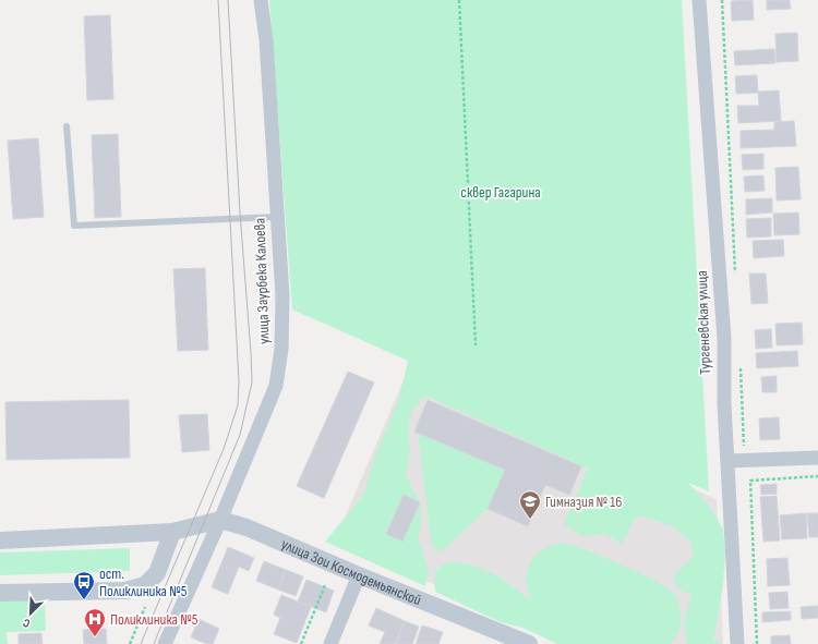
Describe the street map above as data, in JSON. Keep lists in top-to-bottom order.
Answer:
{
  "streets": {
    "street": ["улица Заурбека Калоева", "Тургеневская улица", "улица Зои Космодемьянской"]
  },
  "crossings": [
    ["улица Заурбека Калоева", "улица Зои Космодемьянской"]
  ],
  "parks": ["сквер Гагарина"],
  "places": {
    "school or university": ["Гимназия № 16"],
    "bus stop": ["ост. Поликлиника №5"],
    "hospital": ["Поликлиника №5"]
  },
  "north": "bottom left"
}
